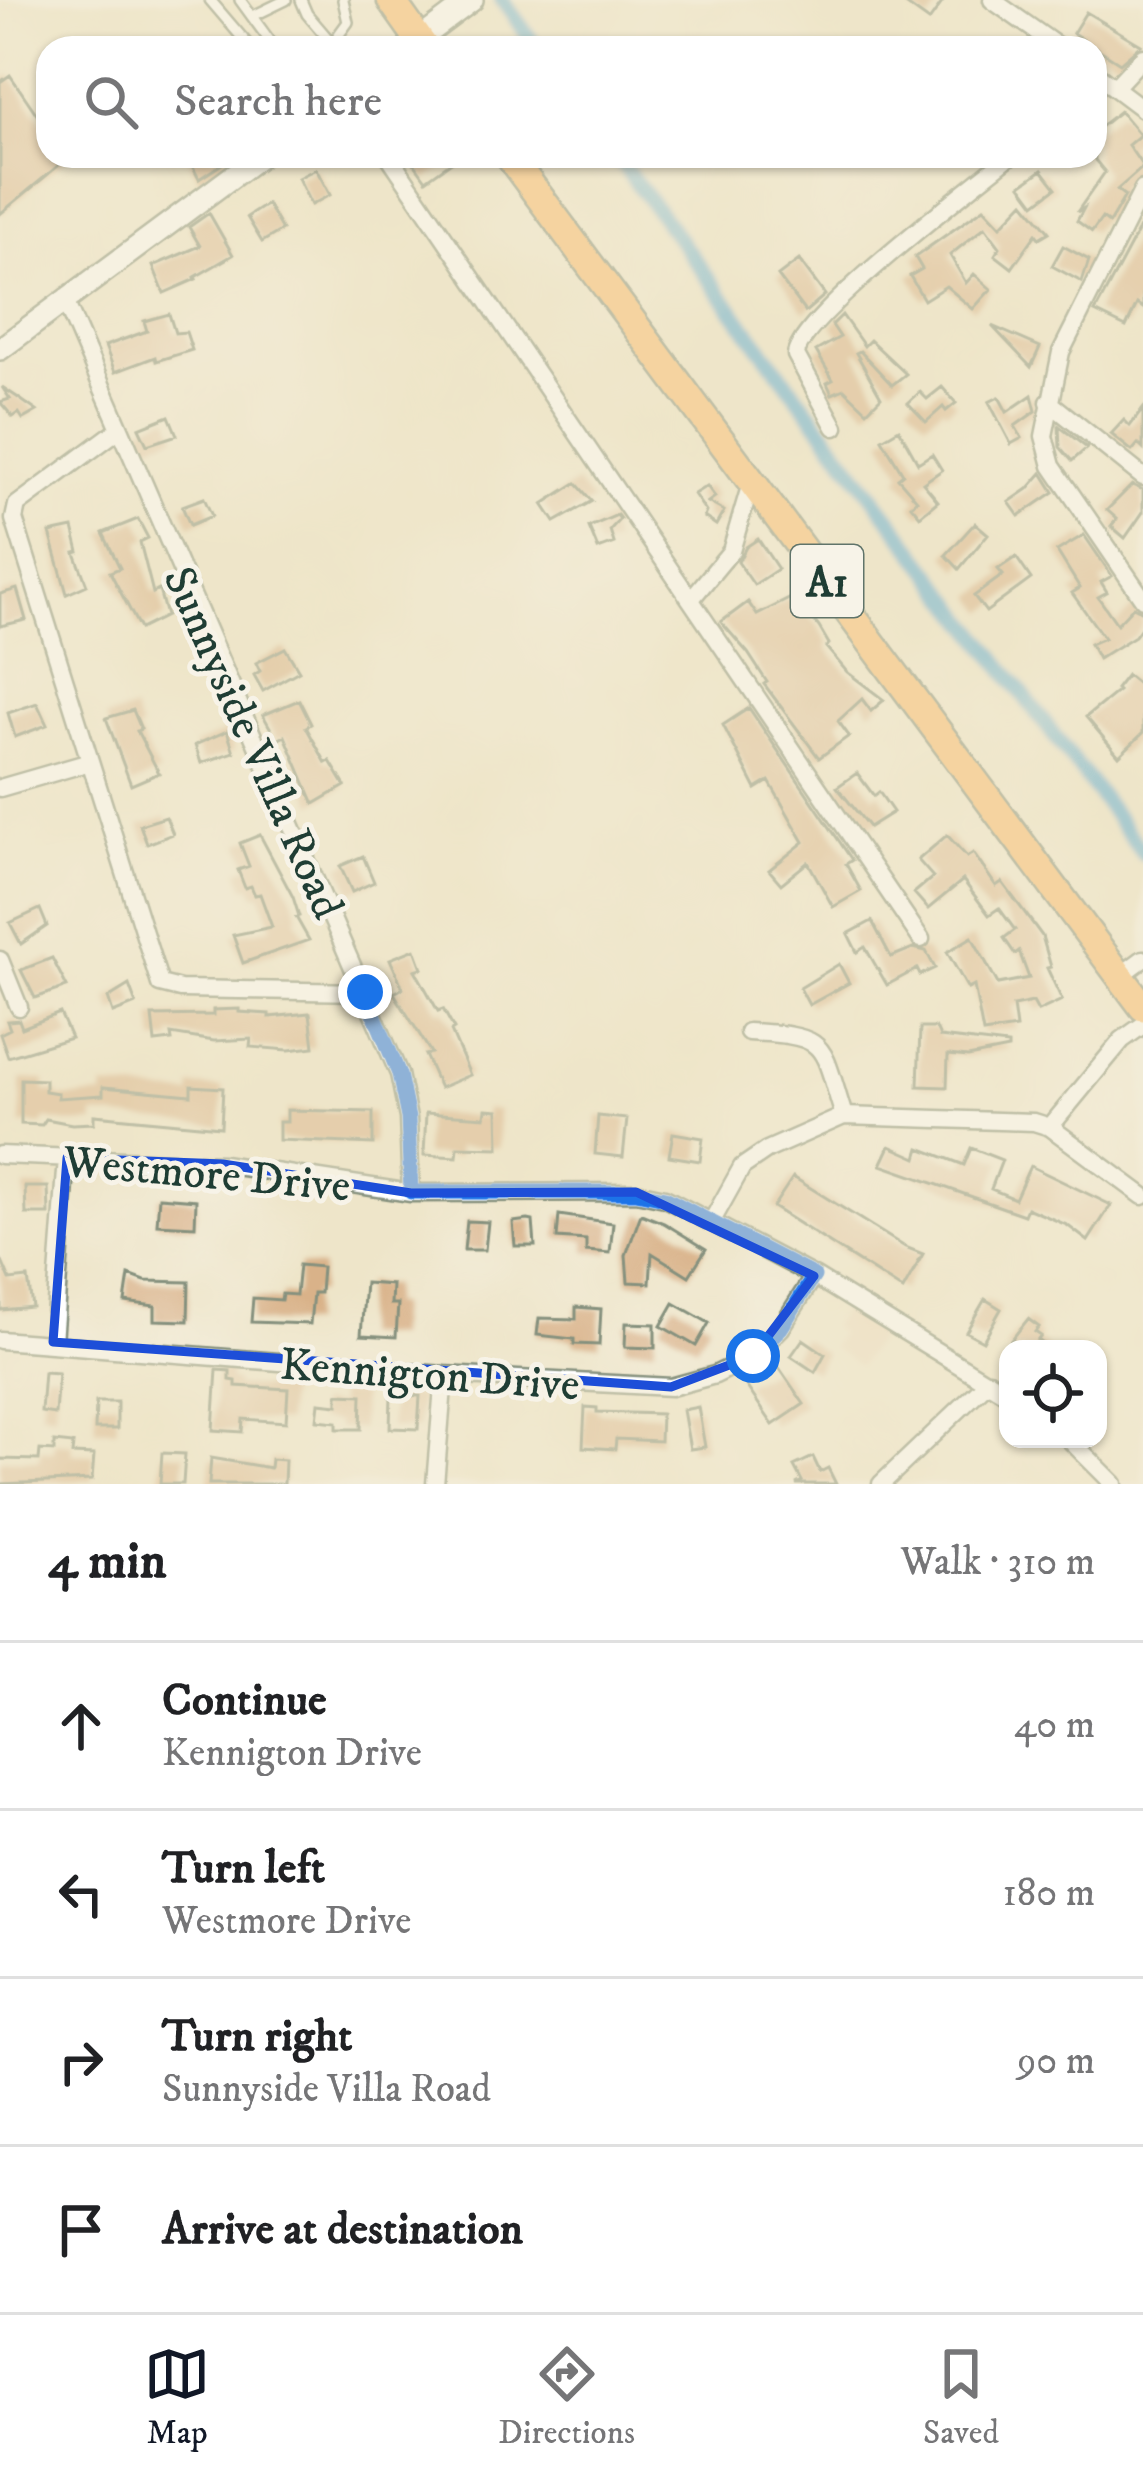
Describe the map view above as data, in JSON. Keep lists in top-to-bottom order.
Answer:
{
  "streets": {
    "main road": ["A1"],
    "street": ["Sunnyside Villa Road", "Westmore Drive", "Kennigton Drive"]
  },
  "crossings": [
    ["Sunnyside Villa Road", "Westmore Drive"],
    ["Westmore Drive", "Kennigton Drive"]
  ],
  "page": {
    "search": "Search here",
    "heading": ["4 min", "Walk · 310 m"],
    "list": [
      ["Continue", "Kennigton Drive", "40 m"],
      ["Turn left", "Westmore Drive", "180 m"],
      ["Turn right", "Sunnyside Villa Road", "90 m"],
      "Arrive at destination"
    ],
    "nav": ["Map", "Directions", "Saved"]
  }
}
